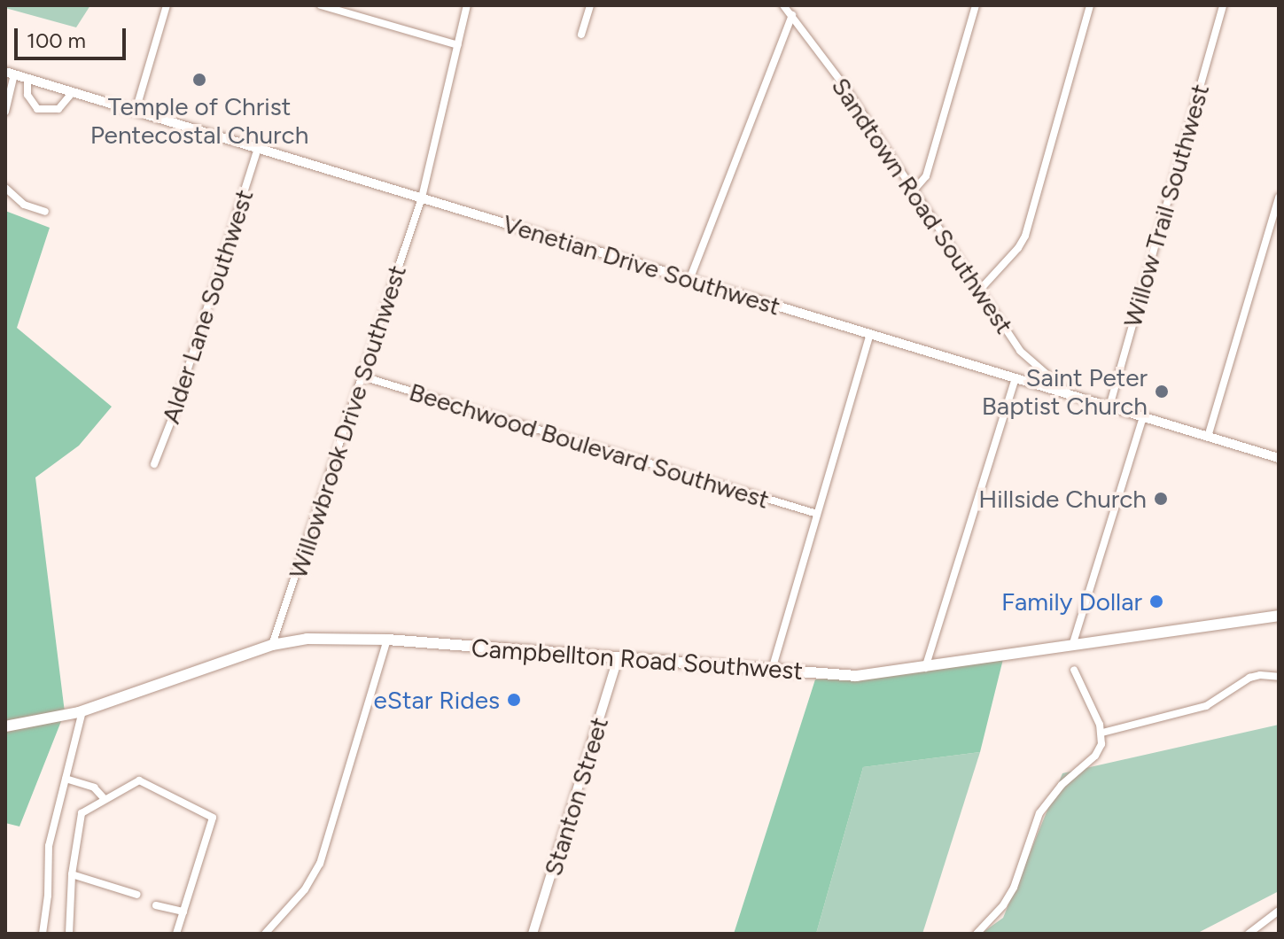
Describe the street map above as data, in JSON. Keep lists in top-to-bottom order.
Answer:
{
  "streets": {
    "main road": ["Campbellton Road Southwest"],
    "street": [
      "Sandtown Road Southwest",
      "Willow Trail Southwest",
      "Venetian Drive Southwest",
      "Alder Lane Southwest",
      "Willowbrook Drive Southwest",
      "Beechwood Boulevard Southwest",
      "Stanton Street"
    ]
  },
  "crossings": [
    ["Sandtown Road Southwest", "Venetian Drive Southwest"],
    ["Willow Trail Southwest", "Venetian Drive Southwest"],
    ["Venetian Drive Southwest", "Alder Lane Southwest"],
    ["Venetian Drive Southwest", "Willowbrook Drive Southwest"],
    ["Willowbrook Drive Southwest", "Beechwood Boulevard Southwest"],
    ["Willowbrook Drive Southwest", "Campbellton Road Southwest"],
    ["Campbellton Road Southwest", "Stanton Street"]
  ],
  "places": [
    "Temple of Christ Pentecostal Church",
    "Saint Peter Baptist Church",
    "Hillside Church",
    "Family Dollar",
    "eStar Rides"
  ],
  "scale_bar": "100 m"
}
